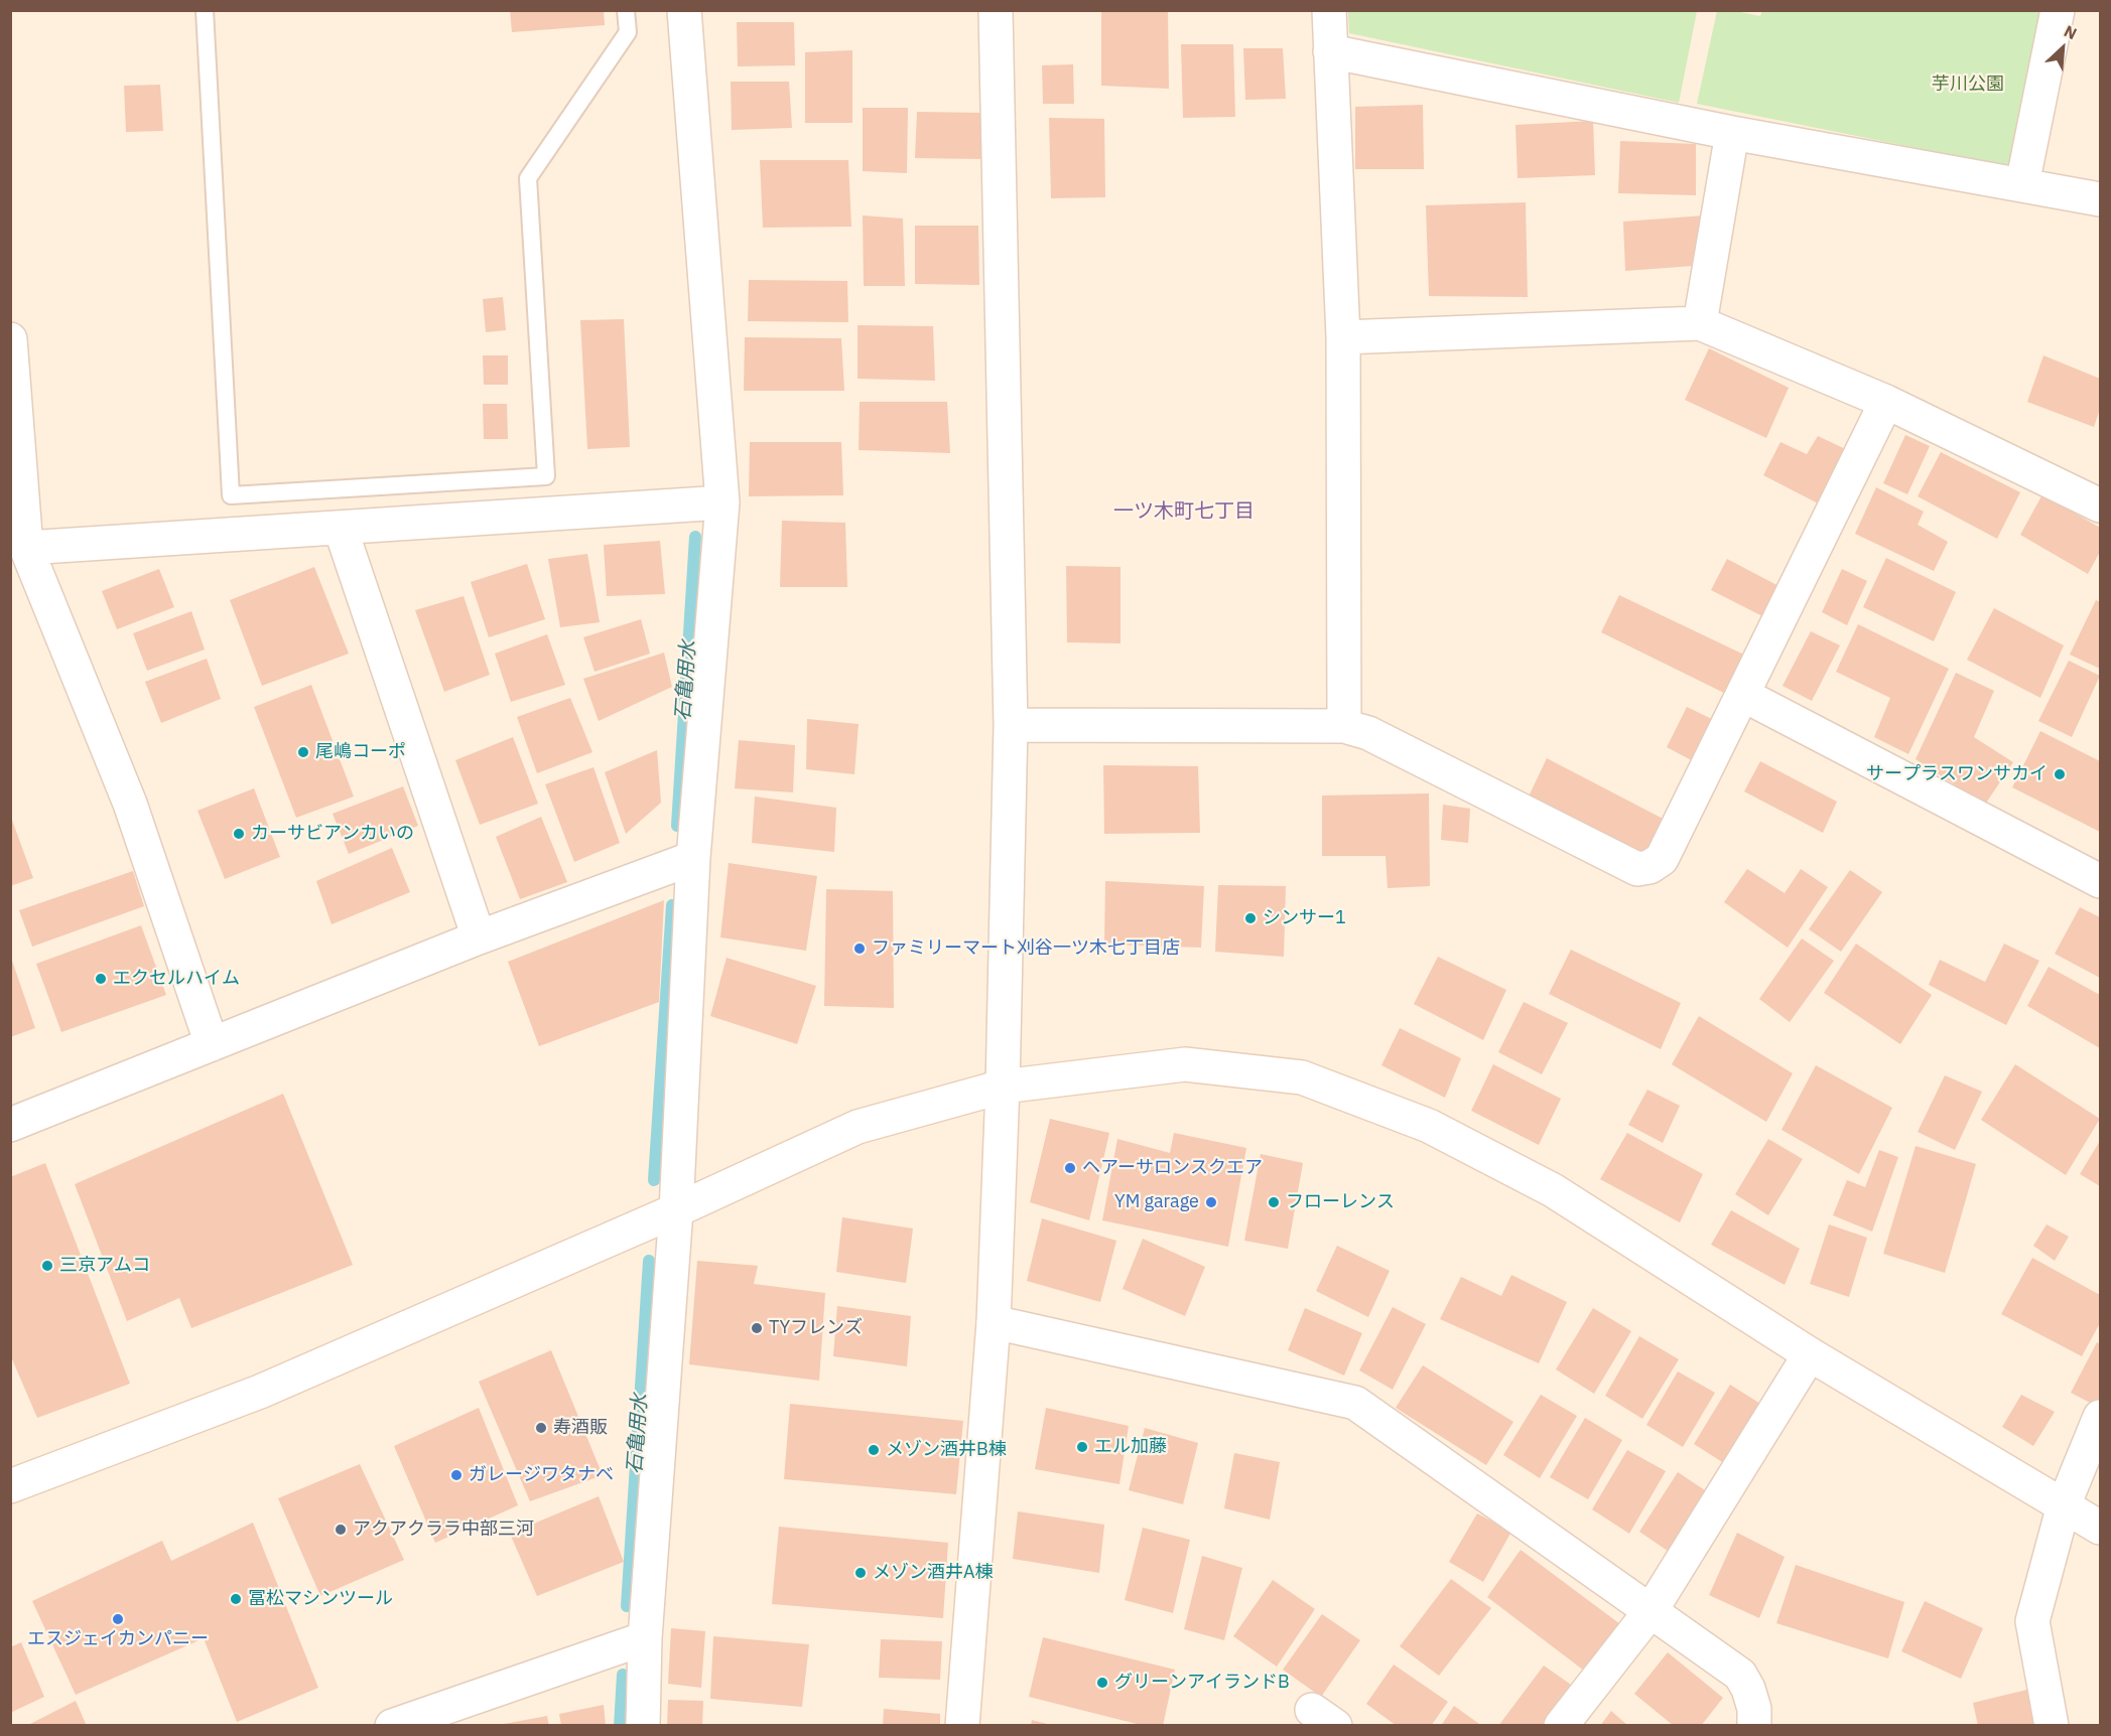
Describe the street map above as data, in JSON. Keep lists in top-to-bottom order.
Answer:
{
  "districts": ["一ツ木町七丁目"],
  "water": ["石亀用水"],
  "parks": ["芋川公園"],
  "places": [
    "尾嶋コーポ",
    "サープラスワンサカイ",
    "カーサビアンカいの",
    "シンサー1",
    "ファミリーマート刈谷一ツ木七丁目店",
    "エクセルハイム",
    "ヘアーサロンスクエア",
    "YM garage",
    "フローレンス",
    "三京アムコ",
    "TYフレンズ",
    "寿酒販",
    "エル加藤",
    "メゾン酒井B棟",
    "ガレージワタナベ",
    "アクアクララ中部三河",
    "メゾン酒井A棟",
    "冨松マシンツール",
    "エスジェイカンパニー",
    "グリーンアイランドB"
  ],
  "north": "top right"
}
